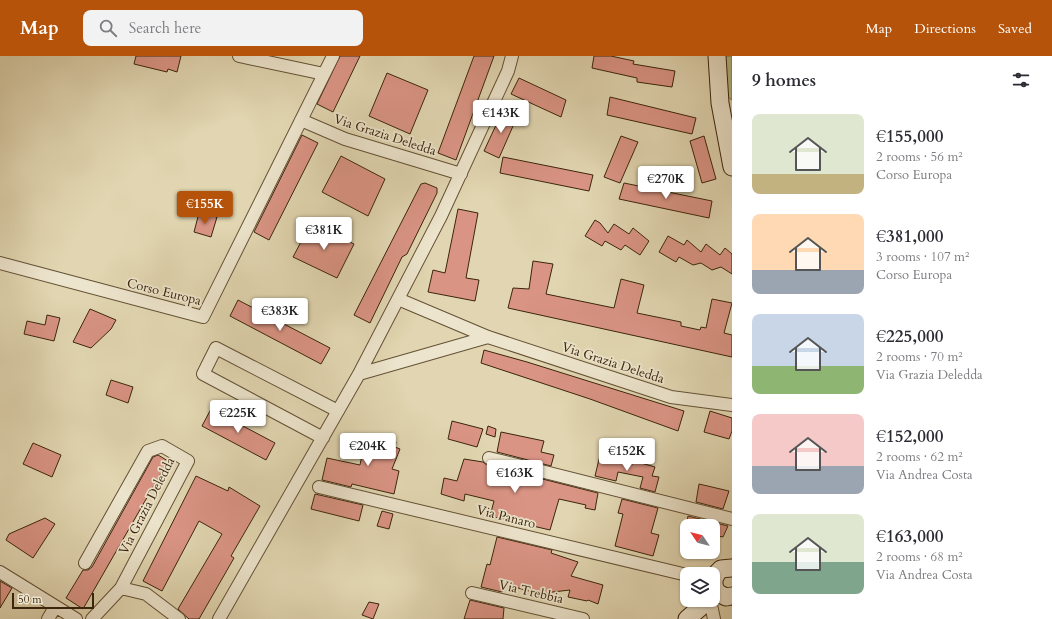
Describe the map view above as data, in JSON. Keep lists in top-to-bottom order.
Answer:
{
  "streets": {
    "street": [
      "Via Grazia Deledda",
      "Corso Europa",
      "Via Panaro",
      "Via Trebbia"
    ]
  },
  "crossings": [
    ["Via Grazia Deledda", "Corso Europa"]
  ],
  "scale_bar": "50 m",
  "north": "top left",
  "page": {
    "header": "Map",
    "search": "Search here",
    "nav": ["Map", "Directions", "Saved"],
    "heading": "9 homes",
    "price": [
      "€143K",
      "€270K",
      "€155K",
      "€381K",
      "€383K",
      "€225K",
      "€204K",
      "€152K",
      "€163K"
    ],
    "list": [
      {
        "name": "€155,000",
        "note": "2 rooms · 56 m² · Corso Europa"
      },
      {
        "name": "€381,000",
        "note": "3 rooms · 107 m² · Corso Europa"
      },
      {
        "name": "€225,000",
        "note": "2 rooms · 70 m² · Via Grazia Deledda"
      },
      {
        "name": "€152,000",
        "note": "2 rooms · 62 m² · Via Andrea Costa"
      },
      {
        "name": "€163,000",
        "note": "2 rooms · 68 m² · Via Andrea Costa"
      }
    ],
    "scale": "50 m"
  }
}
